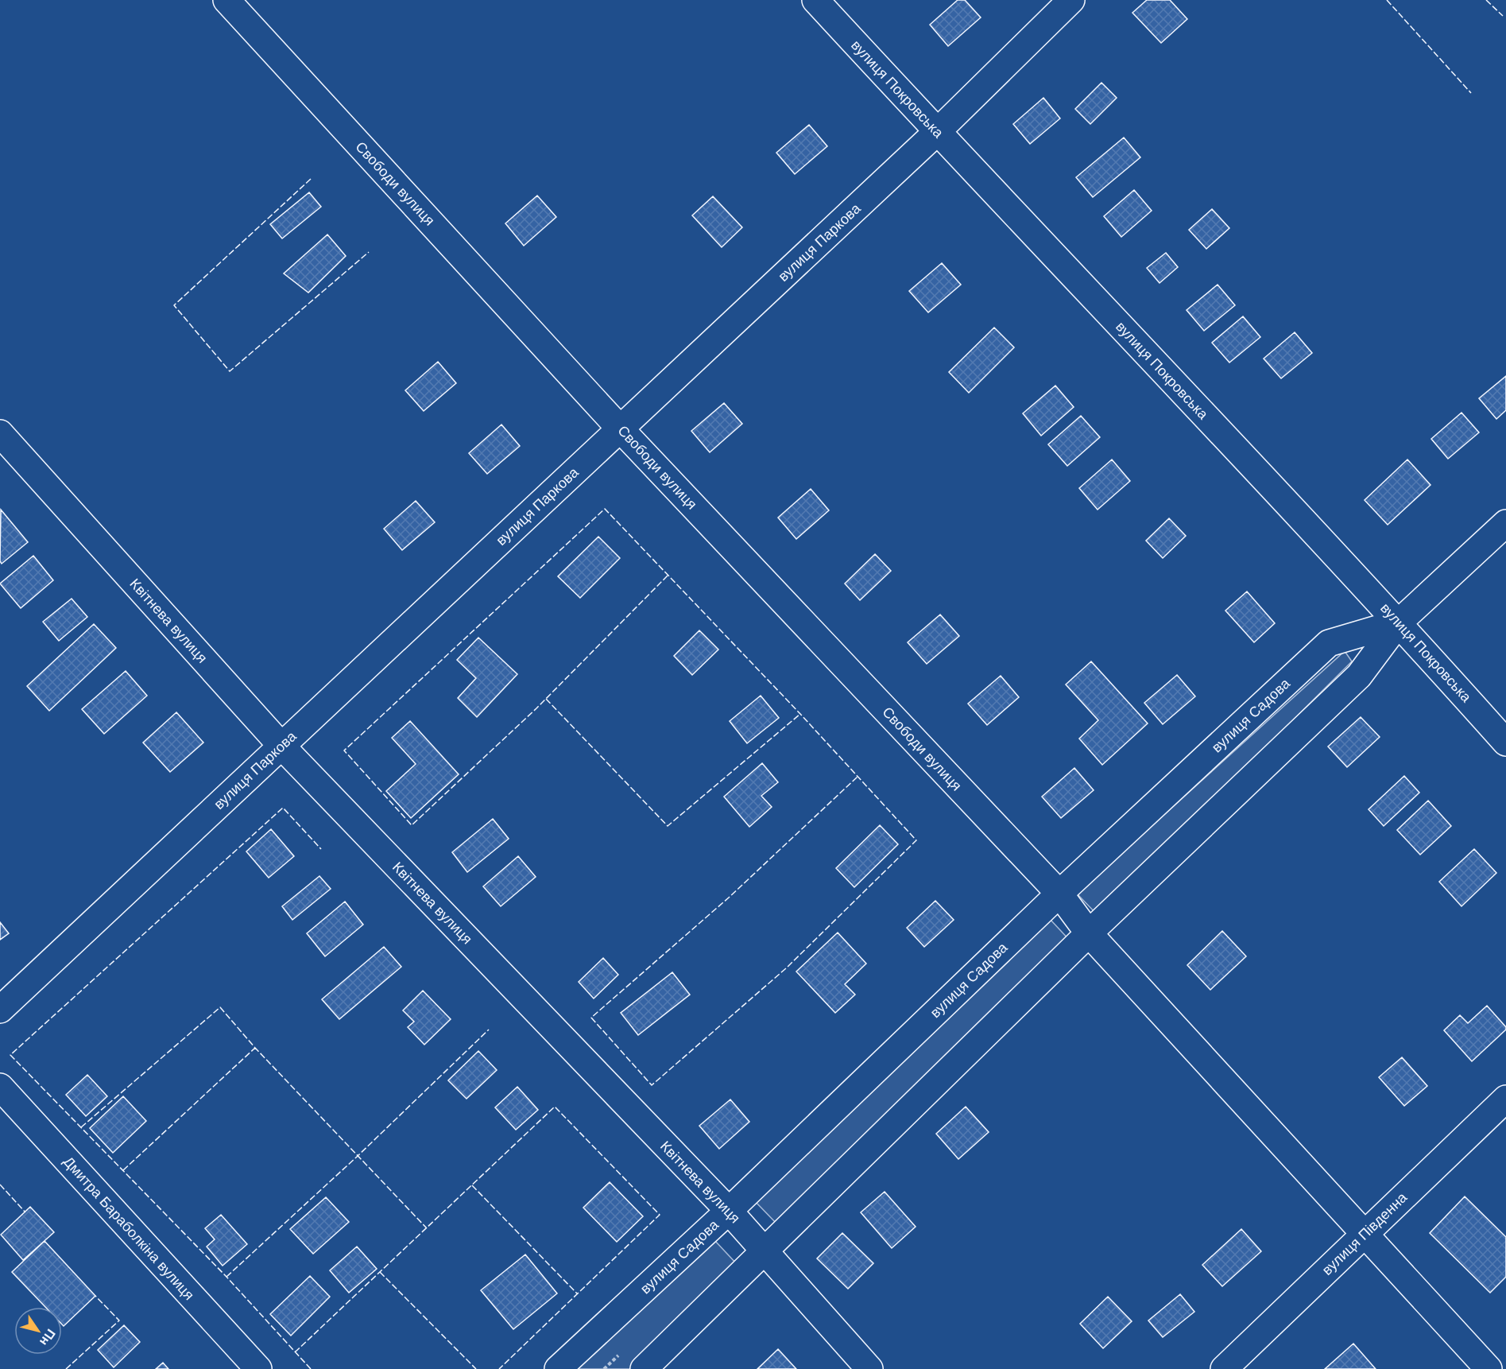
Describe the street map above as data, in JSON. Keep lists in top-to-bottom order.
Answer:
{
  "streets": {
    "street": [
      "вулиця Покровська",
      "Свободи вулиця",
      "вулиця Паркова",
      "Квітнева вулиця",
      "вулиця Садова",
      "Дмитра Бараболкіна вулиця",
      "вулиця Південна"
    ]
  },
  "crossings": [
    ["вулиця Покровська", "вулиця Паркова"],
    ["вулиця Покровська", "вулиця Садова"],
    ["Свободи вулиця", "вулиця Паркова"],
    ["Свободи вулиця", "вулиця Садова"],
    ["Свободи вулиця", "вулиця Південна"],
    ["вулиця Паркова", "Квітнева вулиця"],
    ["Квітнева вулиця", "вулиця Садова"]
  ],
  "north": "bottom right"
}
